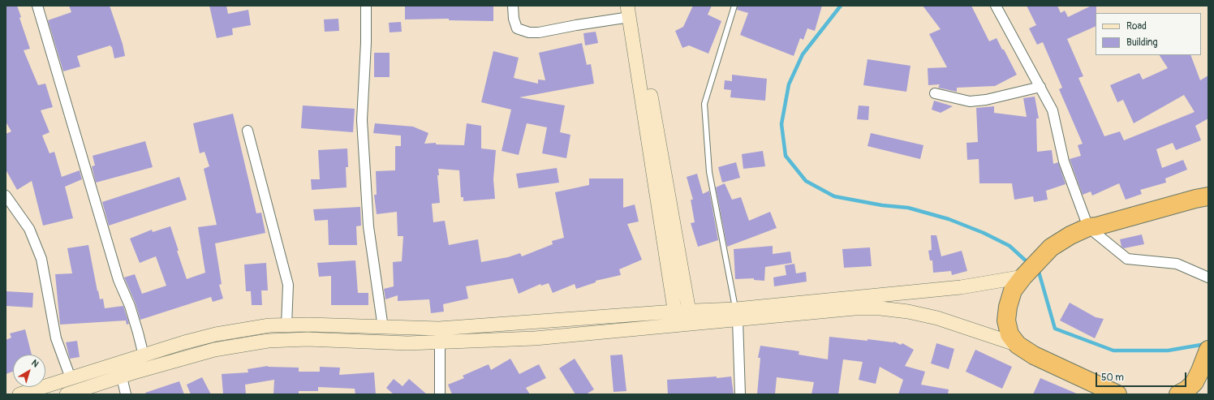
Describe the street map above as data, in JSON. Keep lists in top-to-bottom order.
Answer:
{
  "legend": ["Road", "Building"],
  "scale_bar": "50 m",
  "north": "top right"
}
